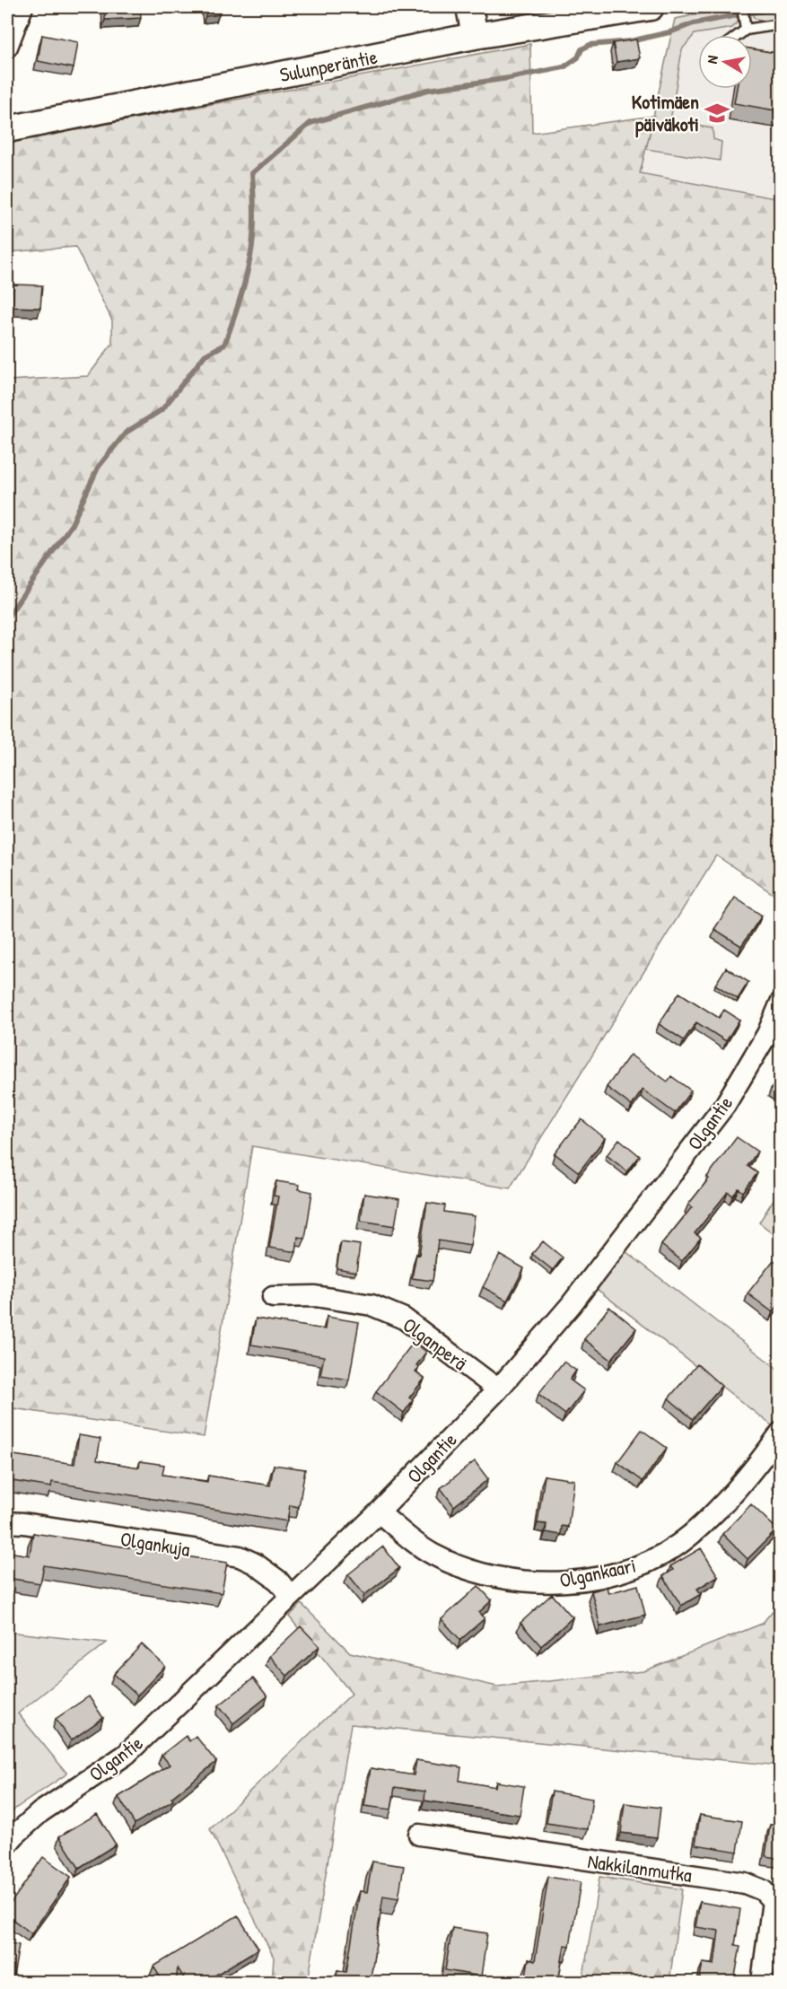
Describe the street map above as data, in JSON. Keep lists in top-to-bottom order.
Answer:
{
  "streets": {
    "street": [
      "Sulunperäntie",
      "Olgantie",
      "Olganperä",
      "Olgankuja",
      "Olgankaari",
      "Nakkilanmutka"
    ]
  },
  "crossings": [
    ["Olgantie", "Olganperä"],
    ["Olgantie", "Olgankuja"],
    ["Olgantie", "Olgankaari"]
  ],
  "places": {
    "school or university": ["Kotimäen päiväkoti"]
  },
  "north": "left"
}
